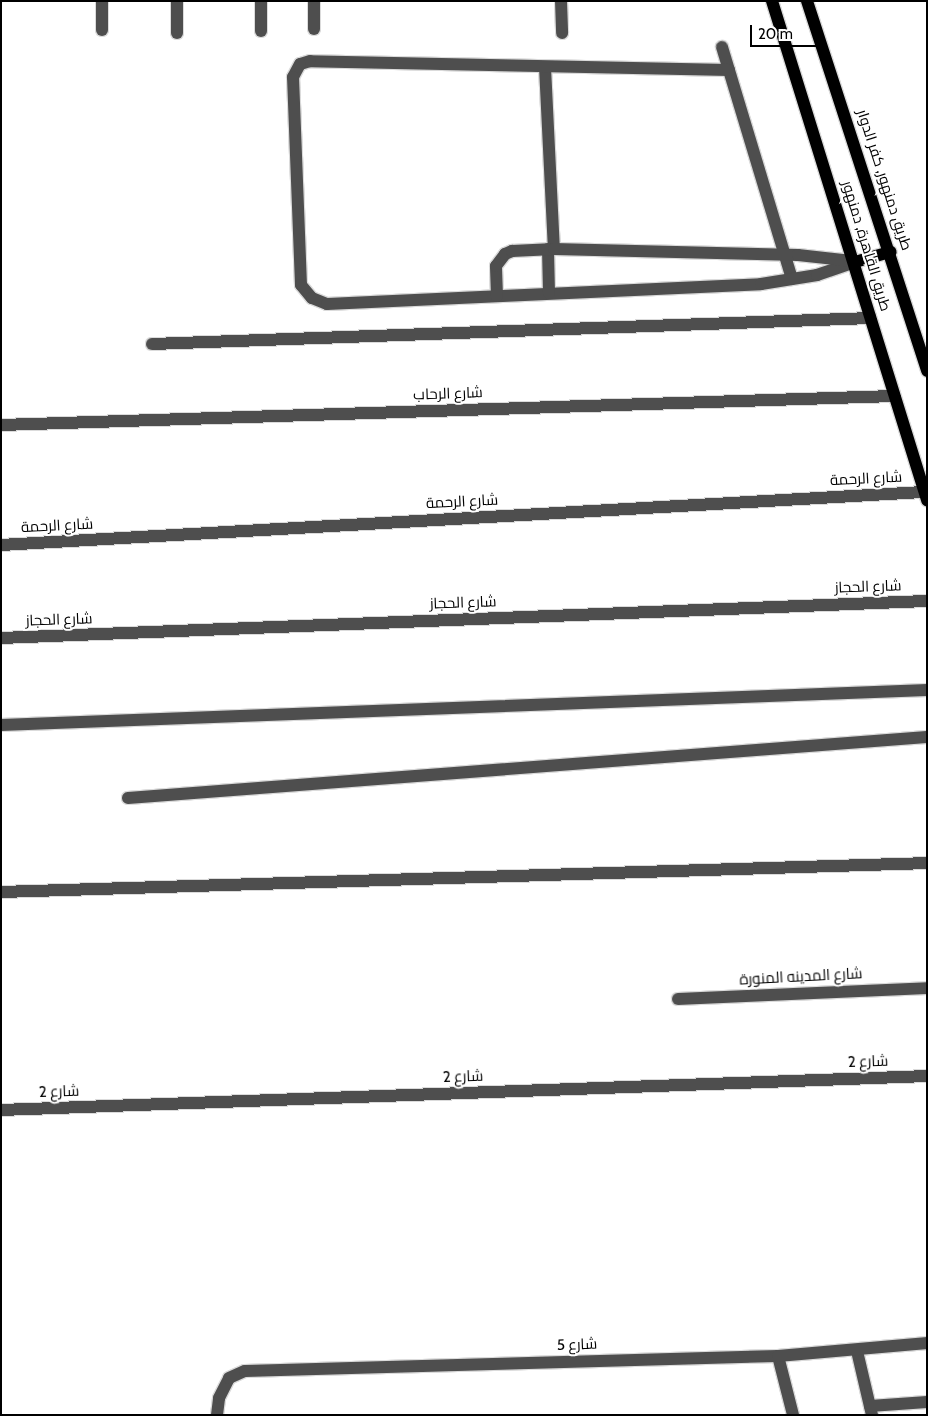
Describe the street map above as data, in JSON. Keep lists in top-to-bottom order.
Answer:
{
  "streets": {
    "main road": ["طريق دمنهور, كفر الدوار", "طريق القاهرة, دمنهور"],
    "street": [
      "شارع الرحاب",
      "شارع الرحمة",
      "شارع الحجاز",
      "شارع المدينه المنورة",
      "شارع 2",
      "شارع 5"
    ]
  },
  "crossings": [
    ["طريق القاهرة, دمنهور", "شارع الرحاب"],
    ["طريق القاهرة, دمنهور", "شارع الرحمة"]
  ],
  "scale_bar": "20 m"
}
